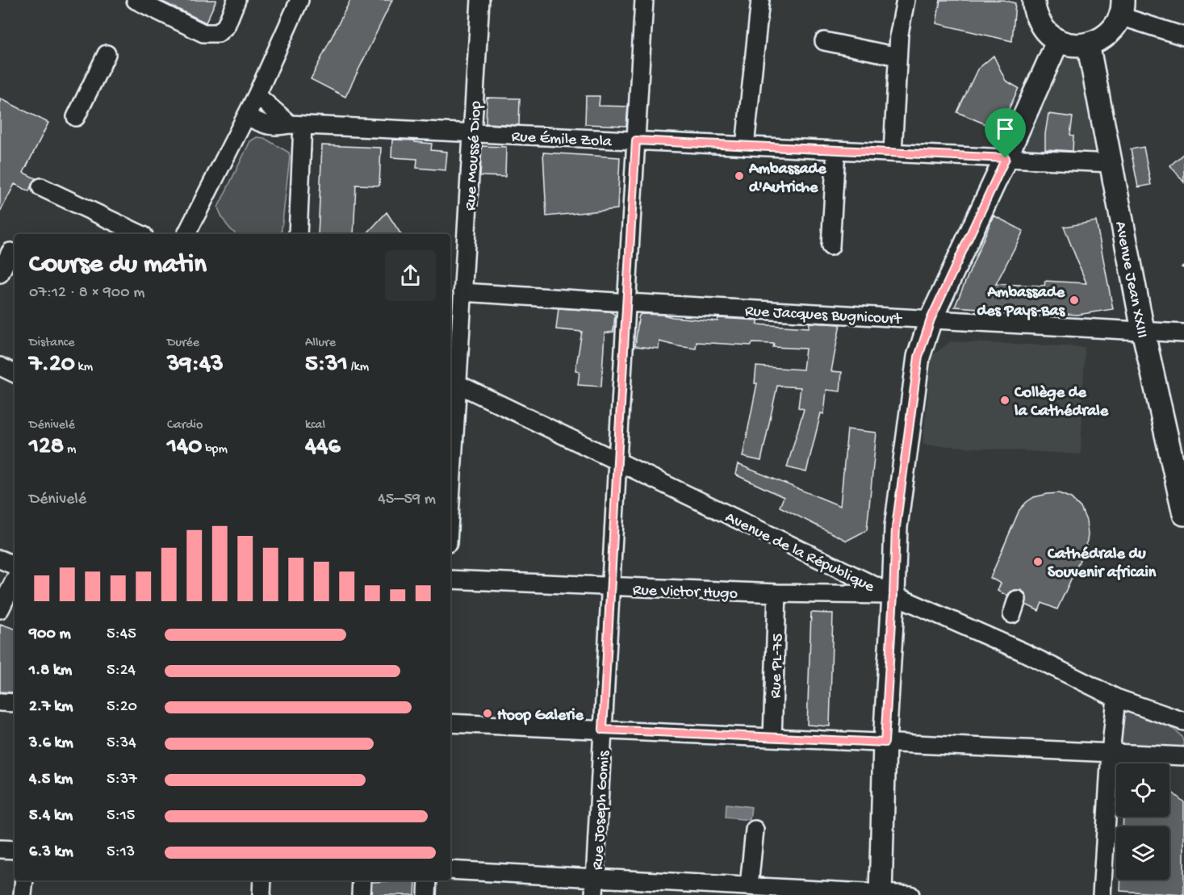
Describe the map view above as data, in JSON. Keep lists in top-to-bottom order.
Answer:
{
  "streets": {
    "main road": ["Avenue Jean XXIII"],
    "street": [
      "Rue Émile Zola",
      "Rue Moussé Diop",
      "Rue Jacques Bugnicourt",
      "Avenue de la République",
      "Rue Victor Hugo",
      "Rue PL-75",
      "Rue Joseph Gomis"
    ]
  },
  "crossings": [
    ["Rue Émile Zola", "Rue Moussé Diop"],
    ["Rue Émile Zola", "Avenue Jean XXIII"],
    ["Rue Émile Zola", "Rue Joseph Gomis"],
    ["Rue Moussé Diop", "Rue Jacques Bugnicourt"],
    ["Rue Moussé Diop", "Avenue de la République"],
    ["Avenue Jean XXIII", "Rue Jacques Bugnicourt"],
    ["Rue Jacques Bugnicourt", "Rue Joseph Gomis"],
    ["Avenue de la République", "Rue Victor Hugo"],
    ["Avenue de la République", "Rue Joseph Gomis"],
    ["Rue Victor Hugo", "Rue PL-75"],
    ["Rue Victor Hugo", "Rue Joseph Gomis"]
  ],
  "places": [
    "Ambassade d'Autriche",
    "Ambassade des Pays-Bas",
    "Collège de la Cathédrale",
    "Cathédrale du Souvenir africain",
    "Hoop Galerie"
  ],
  "page": {
    "heading": ["Course du matin", "07:12 · 8 × 900 m"],
    "stats": [
      ["Distance", "7.20 km"],
      ["Durée", "39:43"],
      ["Allure", "5:31 /km"],
      ["Dénivelé", "128 m"],
      ["Cardio", "140 bpm"],
      ["kcal", "446"]
    ],
    "chart": ["Dénivelé", "45–59 m"],
    "list": [
      {
        "name": "900 m",
        "note": "5:45"
      },
      {
        "name": "1.8 km",
        "note": "5:24"
      },
      {
        "name": "2.7 km",
        "note": "5:20"
      },
      {
        "name": "3.6 km",
        "note": "5:34"
      },
      {
        "name": "4.5 km",
        "note": "5:37"
      },
      {
        "name": "5.4 km",
        "note": "5:15"
      },
      {
        "name": "6.3 km",
        "note": "5:13"
      }
    ]
  }
}
